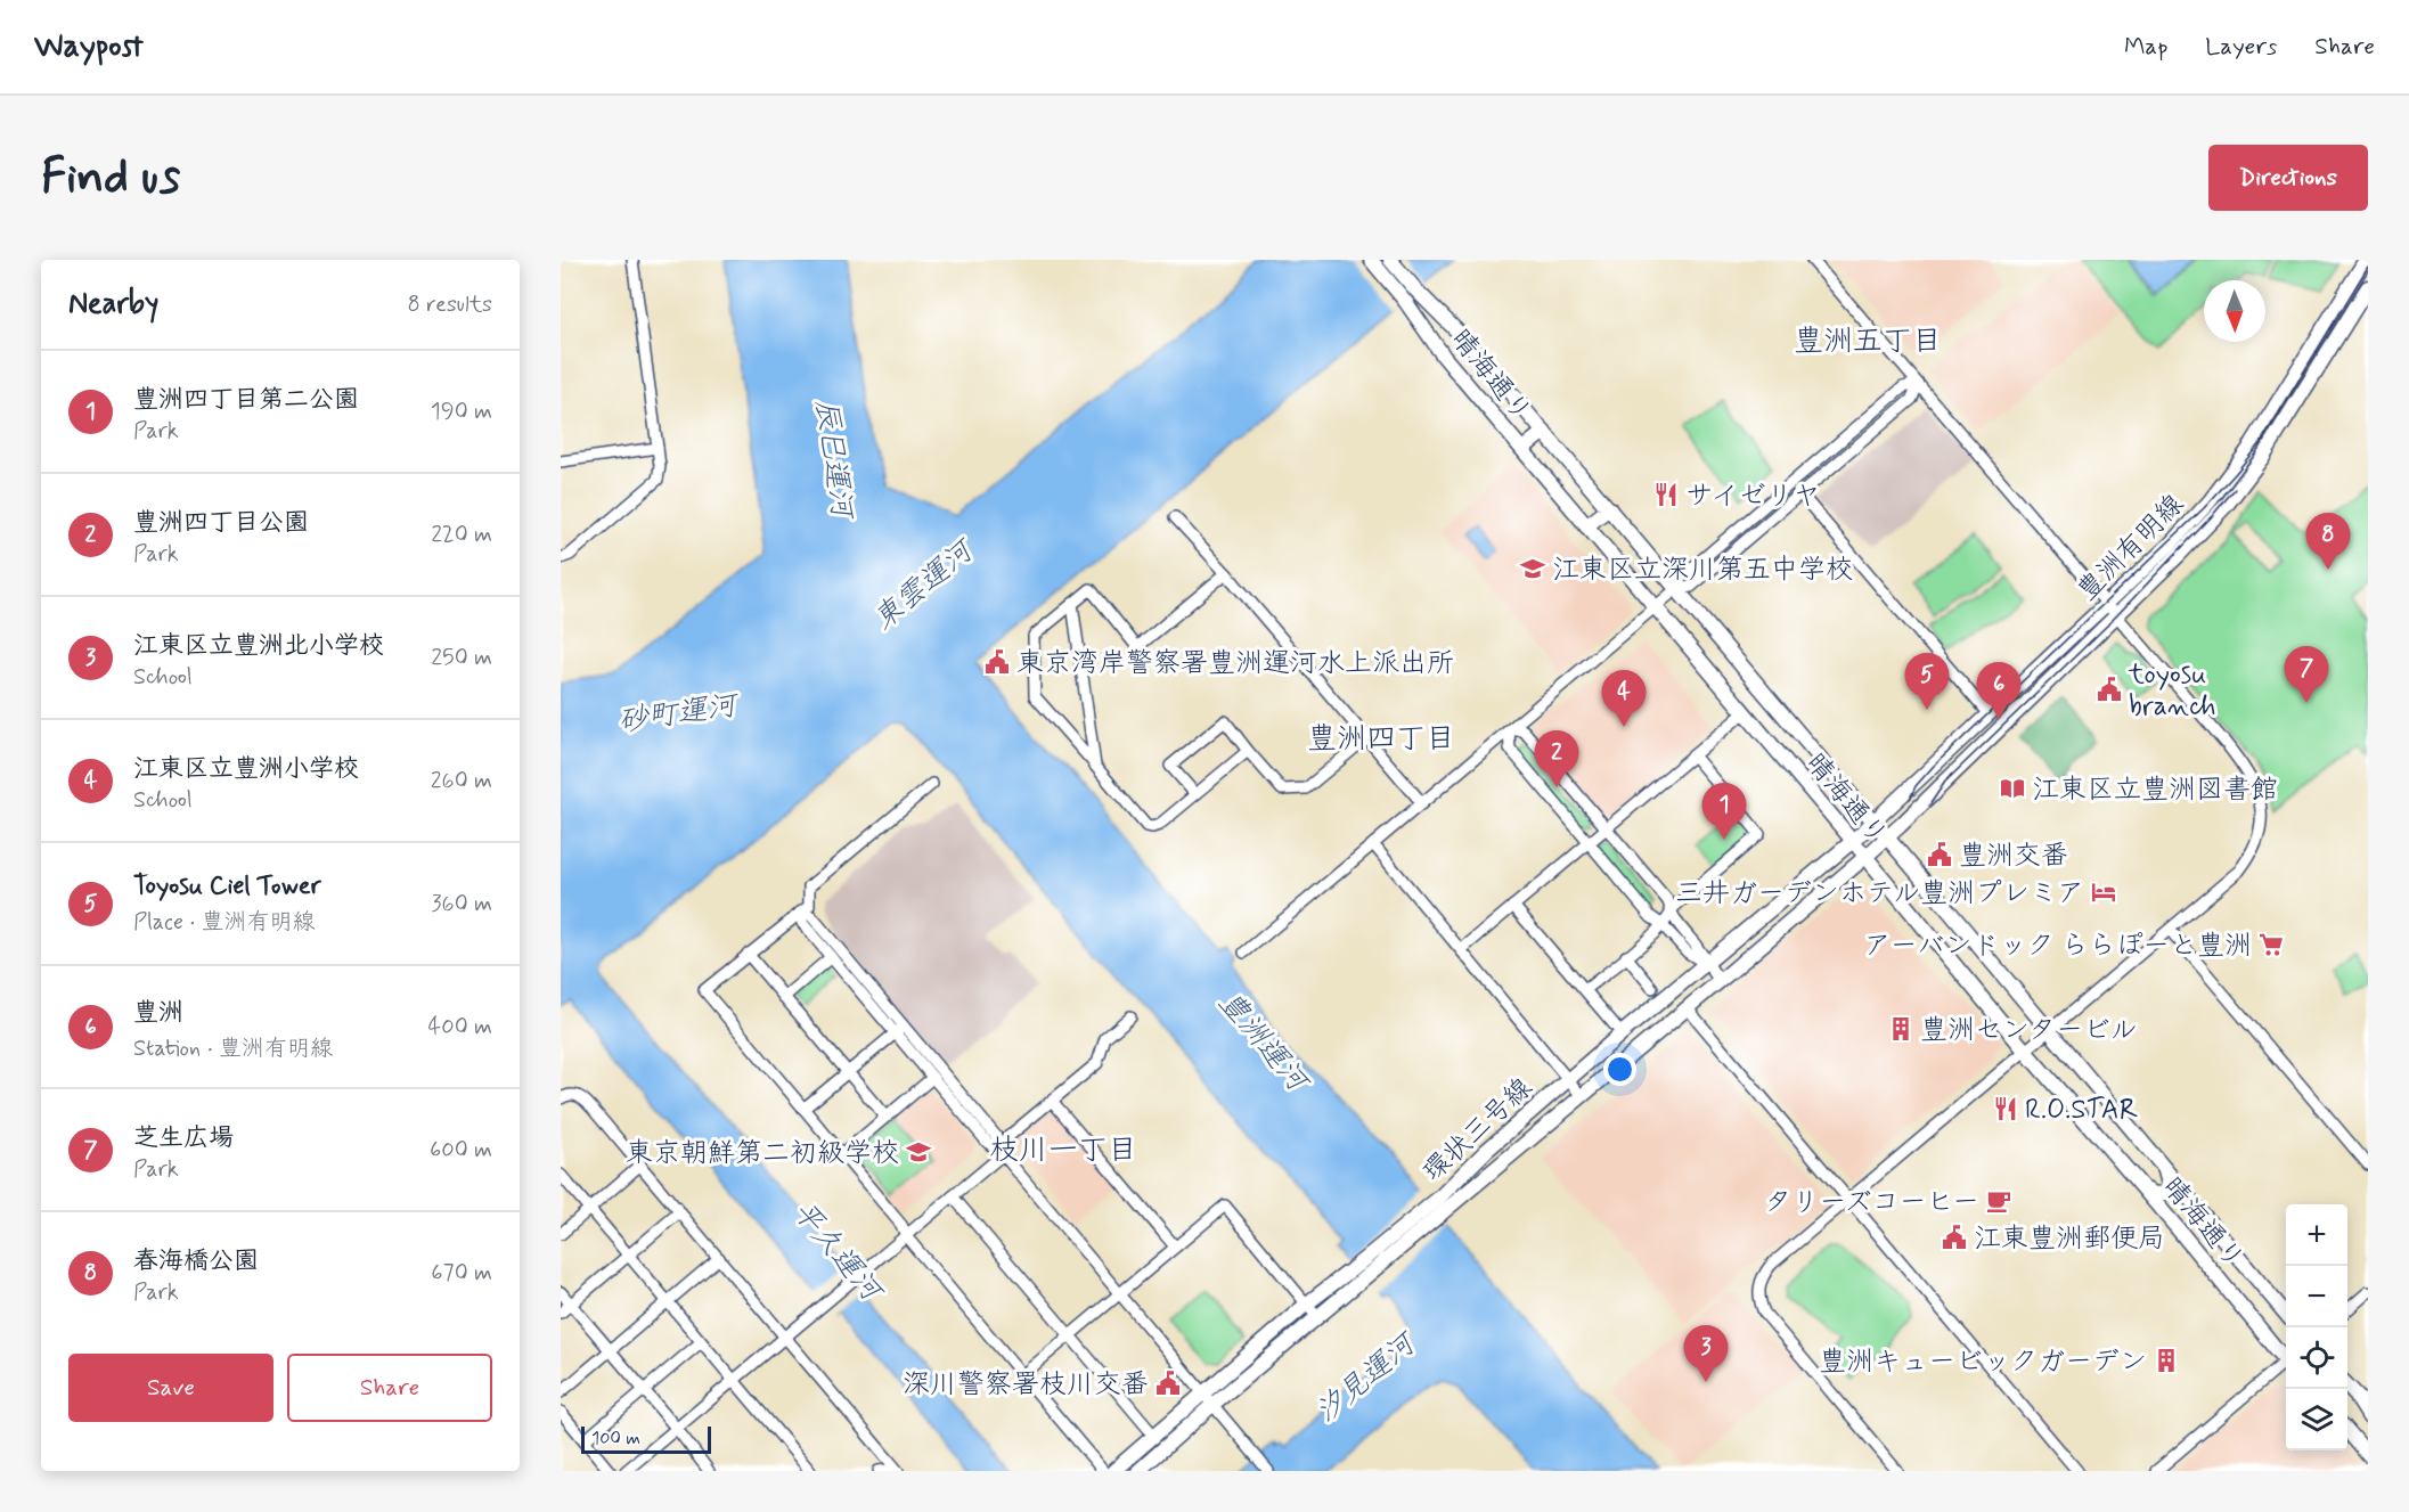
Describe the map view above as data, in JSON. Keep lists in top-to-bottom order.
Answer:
{
  "streets": {
    "main road": ["晴海通り", "豊洲有明線", "環状三号線"]
  },
  "crossings": [
    ["晴海通り", "豊洲有明線"],
    ["晴海通り", "環状三号線"],
    ["豊洲有明線", "環状三号線"]
  ],
  "districts": ["豊洲五丁目", "豊洲四丁目", "枝川一丁目"],
  "water": [
    "辰巳運河",
    "東雲運河",
    "砂町運河",
    "豊洲運河",
    "平久運河",
    "汐見運河"
  ],
  "places": {
    "restaurant": ["サイゼリヤ", "R.O.STAR"],
    "school or university": ["江東区立深川第五中学校", "東京朝鮮第二初級学校"],
    "public building": [
      "東京湾岸警察署豊洲運河水上派出所",
      "toyosu branch",
      "豊洲交番",
      "江東豊洲郵便局",
      "深川警察署枝川交番"
    ],
    "library": ["江東区立豊洲図書館"],
    "hotel": ["三井ガーデンホテル豊洲プレミア"],
    "supermarket": ["アーバンドック ららぽーと豊洲"],
    "building": ["豊洲センタービル", "豊洲キュービックガーデン"],
    "cafe": ["タリーズコーヒー"]
  },
  "scale_bar": "100 m",
  "north": "bottom",
  "page": {
    "header": "Waypost",
    "nav": ["Map", "Layers", "Share"],
    "buttons": [
      "Directions",
      ["Save", "Share"]
    ],
    "title": "Find us",
    "heading": ["Nearby", "8 results"],
    "list": [
      {
        "mark": "1",
        "name": "豊洲四丁目第二公園",
        "note": "Park",
        "value": "190 m"
      },
      {
        "mark": "2",
        "name": "豊洲四丁目公園",
        "note": "Park",
        "value": "220 m"
      },
      {
        "mark": "3",
        "name": "江東区立豊洲北小学校",
        "note": "School",
        "value": "250 m"
      },
      {
        "mark": "4",
        "name": "江東区立豊洲小学校",
        "note": "School",
        "value": "260 m"
      },
      {
        "mark": "5",
        "name": "Toyosu Ciel Tower",
        "note": "Place · 豊洲有明線",
        "value": "360 m"
      },
      {
        "mark": "6",
        "name": "豊洲",
        "note": "Station · 豊洲有明線",
        "value": "400 m"
      },
      {
        "mark": "7",
        "name": "芝生広場",
        "note": "Park",
        "value": "600 m"
      },
      {
        "mark": "8",
        "name": "春海橋公園",
        "note": "Park",
        "value": "670 m"
      }
    ],
    "pins": [
      "8",
      "7",
      "5",
      "6",
      "4",
      "2",
      "1",
      "3"
    ],
    "map_buttons": ["+", "−"],
    "scale": "100 m"
  }
}
